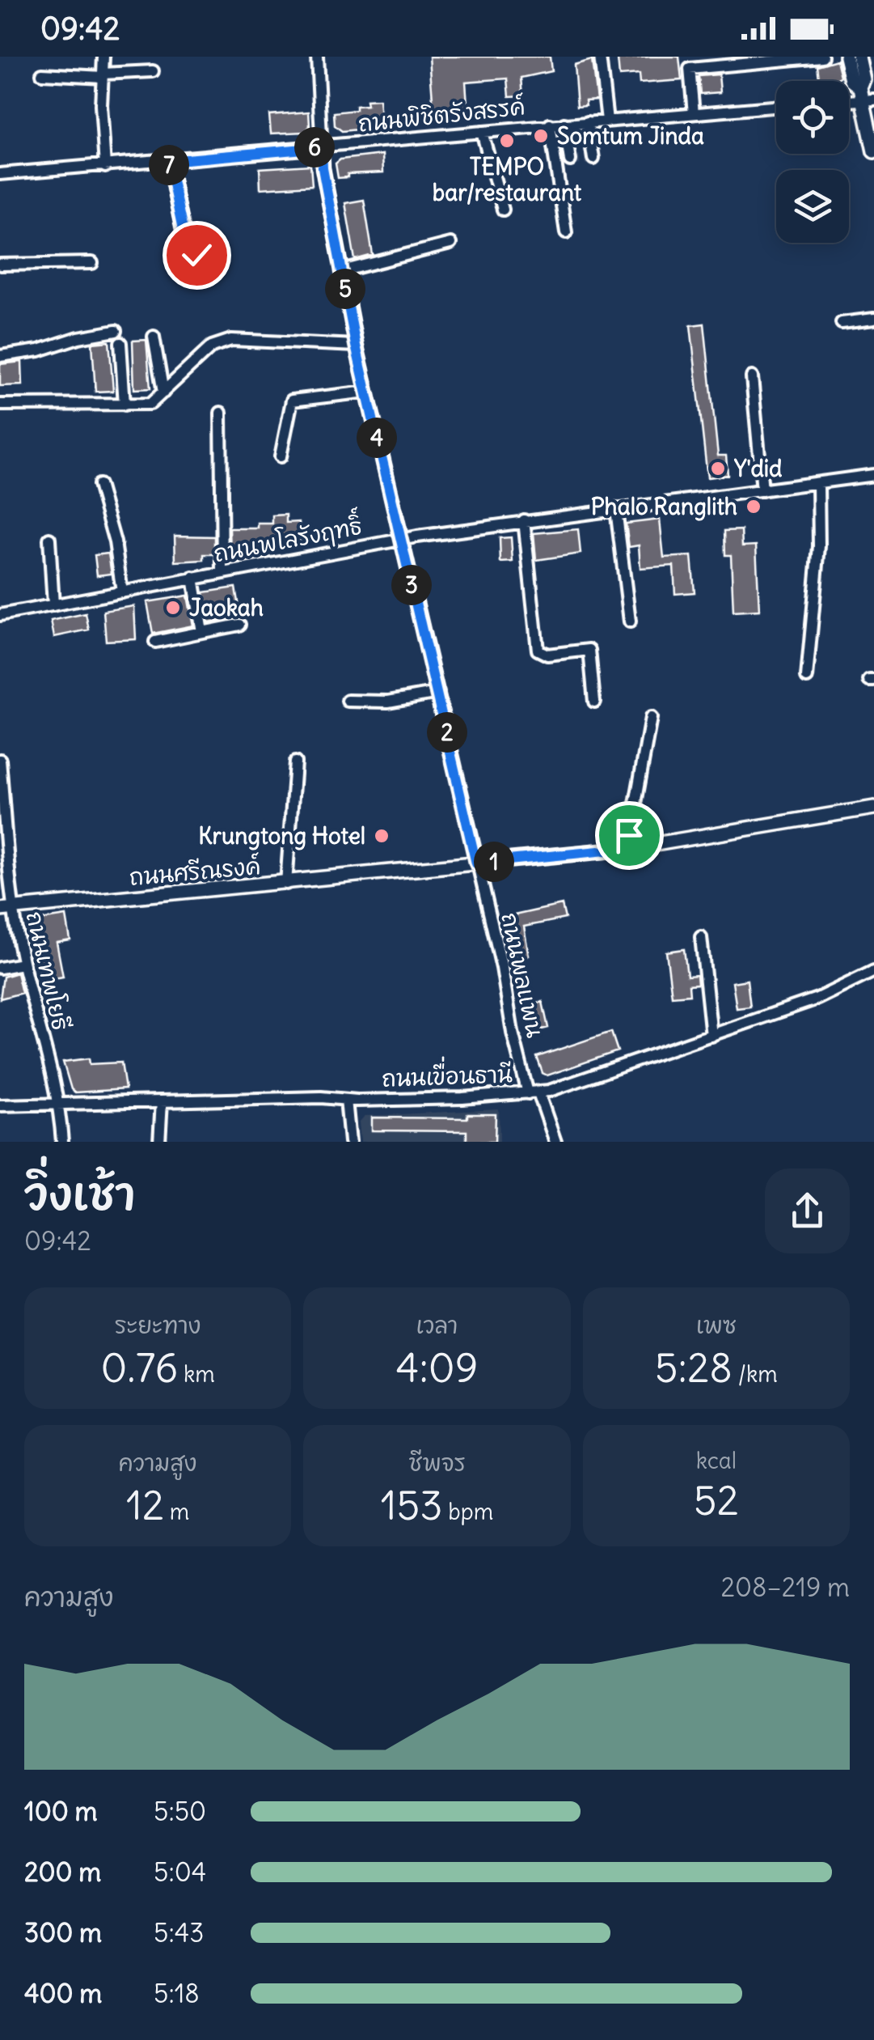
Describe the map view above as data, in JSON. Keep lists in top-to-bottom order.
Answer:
{
  "streets": {
    "main road": ["ถนนศรีณรงค์"],
    "street": [
      "ถนนพิชิตรังสรรค์",
      "ถนนพโลรังฤทธิ์",
      "ถนนเทพโยธี",
      "ถนนพลแพน",
      "ถนนเขื่อนธานี"
    ]
  },
  "crossings": [
    ["ถนนพิชิตรังสรรค์", "ถนนพลแพน"],
    ["ถนนพโลรังฤทธิ์", "ถนนพลแพน"],
    ["ถนนศรีณรงค์", "ถนนเทพโยธี"],
    ["ถนนศรีณรงค์", "ถนนพลแพน"],
    ["ถนนเทพโยธี", "ถนนเขื่อนธานี"],
    ["ถนนพลแพน", "ถนนเขื่อนธานี"]
  ],
  "places": [
    "Somtum Jinda",
    "TEMPO bar/restaurant",
    "Y'did",
    "Phalo Ranglith",
    "Jaokah",
    "Krungtong Hotel"
  ],
  "page": {
    "status": "09:42",
    "pins": [
      "6",
      "7",
      "5",
      "4",
      "3",
      "2",
      "1"
    ],
    "heading": ["วิ่งเช้า", "09:42"],
    "stats": [
      ["ระยะทาง", "0.76 km"],
      ["เวลา", "4:09"],
      ["เพซ", "5:28 /km"],
      ["ความสูง", "12 m"],
      ["ชีพจร", "153 bpm"],
      ["kcal", "52"]
    ],
    "chart": ["ความสูง", "208–219 m"],
    "list": [
      {
        "name": "100 m",
        "note": "5:50"
      },
      {
        "name": "200 m",
        "note": "5:04"
      },
      {
        "name": "300 m",
        "note": "5:43"
      },
      {
        "name": "400 m",
        "note": "5:18"
      }
    ]
  }
}
